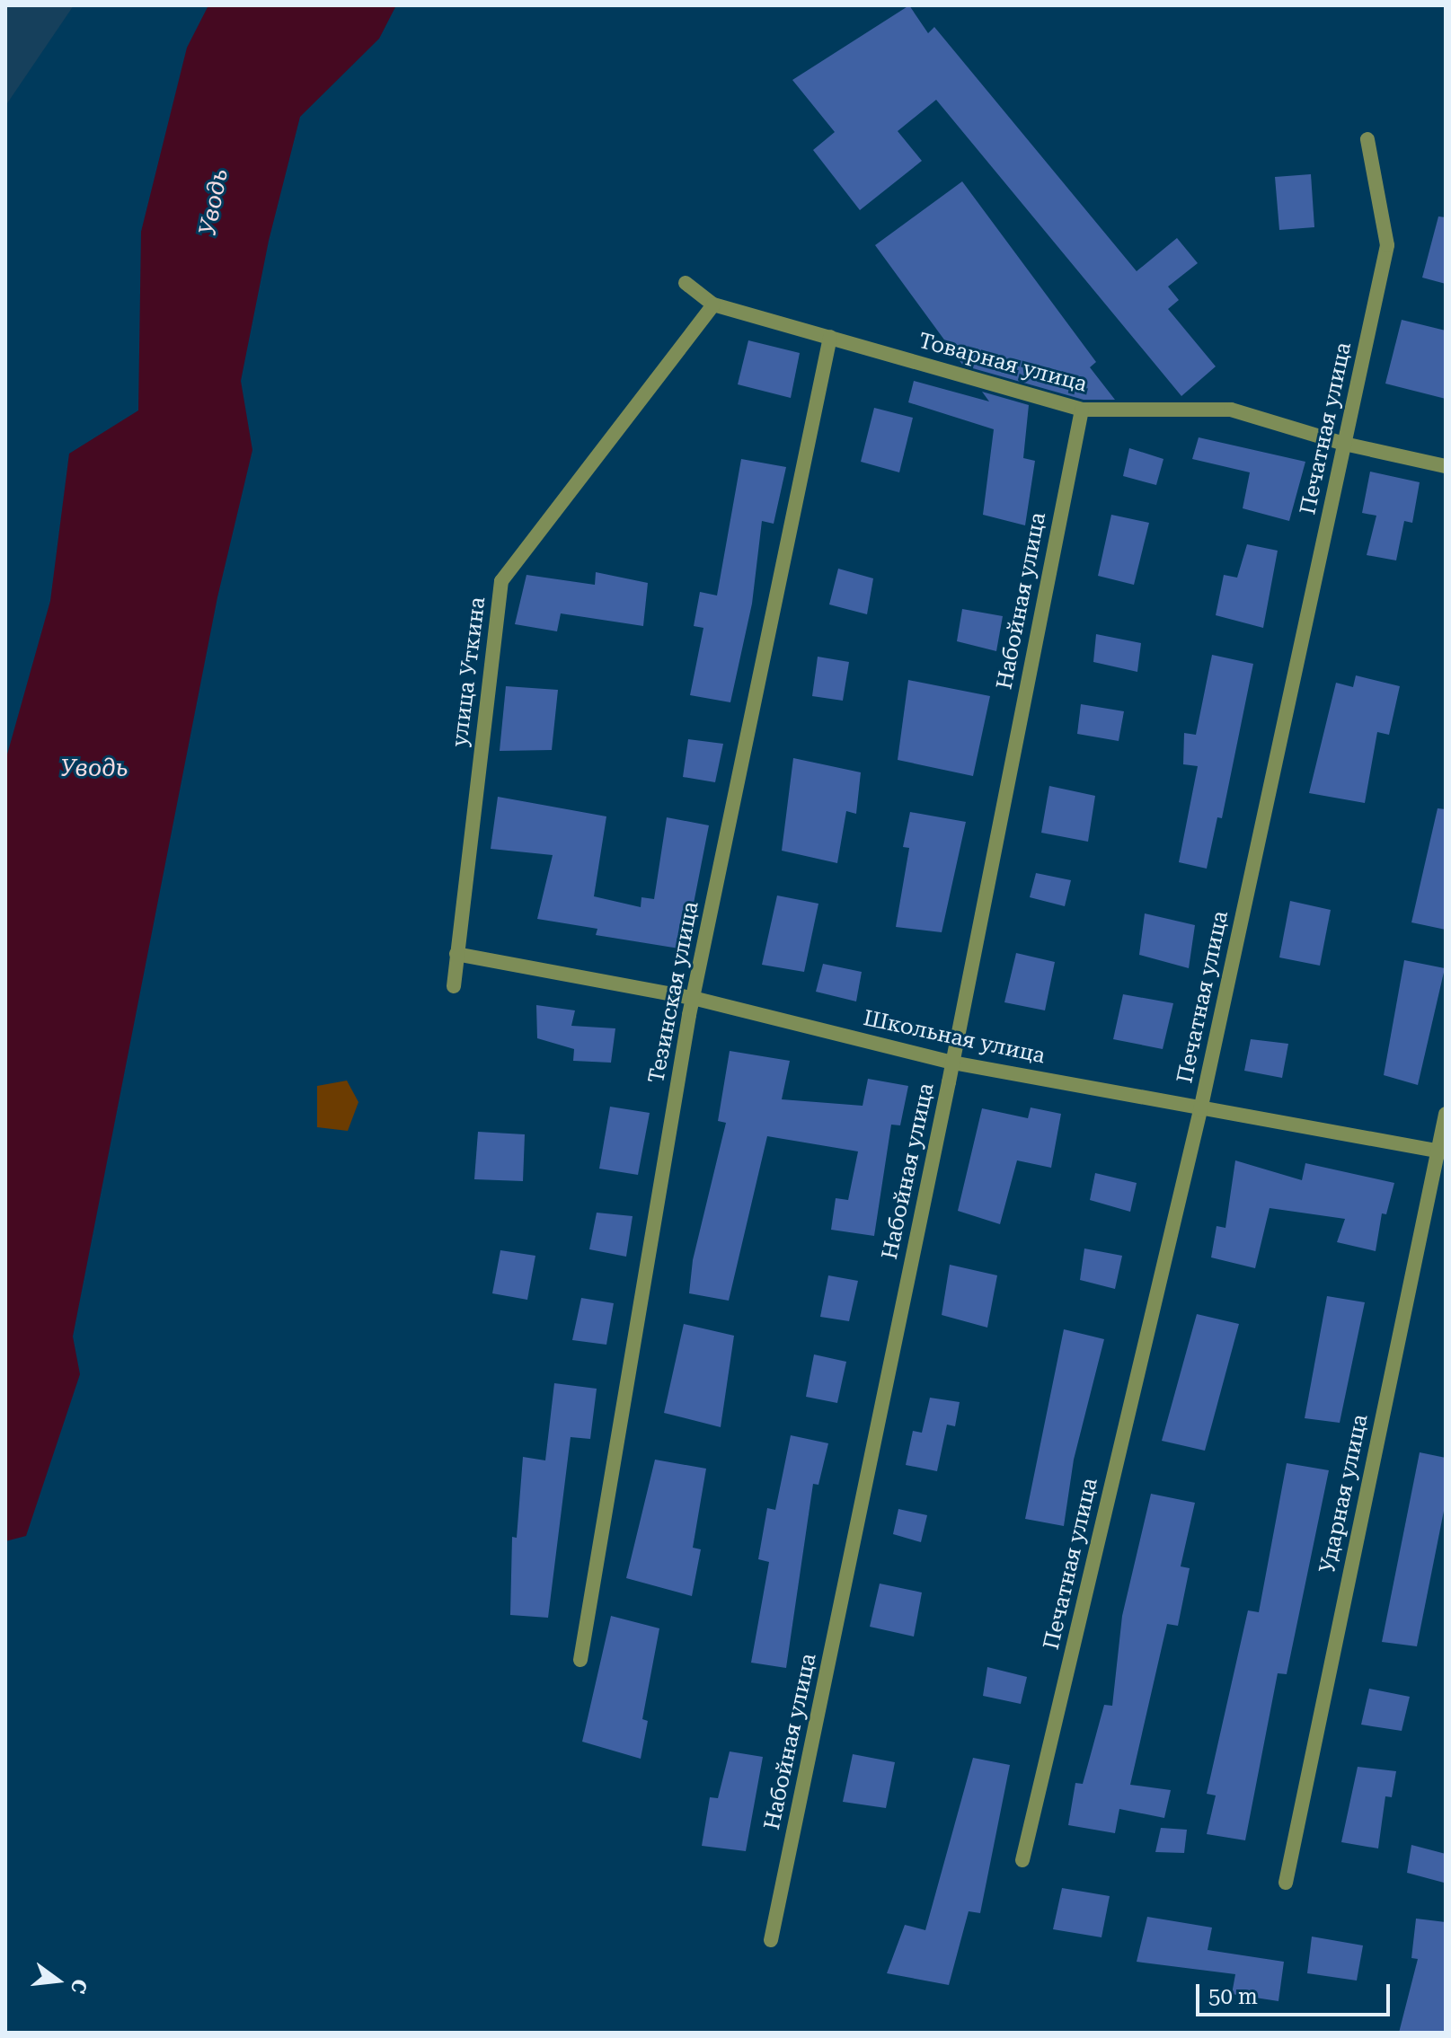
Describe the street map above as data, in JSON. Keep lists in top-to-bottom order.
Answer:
{
  "streets": {
    "street": [
      "Товарная улица",
      "Печатная улица",
      "Набойная улица",
      "улица Уткина",
      "Тезинская улица",
      "Школьная улица",
      "Ударная улица"
    ]
  },
  "crossings": [
    ["Товарная улица", "Печатная улица"],
    ["Товарная улица", "Набойная улица"],
    ["Товарная улица", "улица Уткина"],
    ["Товарная улица", "Тезинская улица"],
    ["Печатная улица", "Школьная улица"],
    ["Набойная улица", "Школьная улица"],
    ["улица Уткина", "Школьная улица"],
    ["Тезинская улица", "Школьная улица"],
    ["Школьная улица", "Ударная улица"]
  ],
  "water": ["Уводь"],
  "scale_bar": "50 m",
  "north": "right"
}
